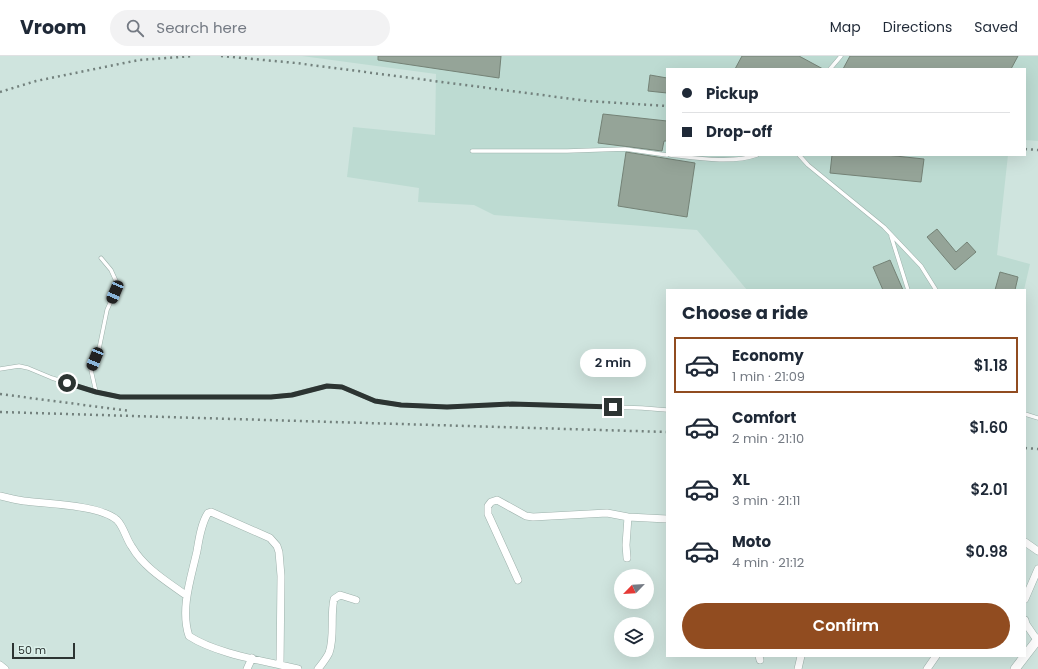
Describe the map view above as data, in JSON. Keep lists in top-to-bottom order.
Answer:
{
  "scale_bar": "50 m",
  "north": "bottom left",
  "page": {
    "header": "Vroom",
    "search": "Search here",
    "nav": ["Map", "Directions", "Saved"],
    "banner": ["Pickup", "Drop-off"],
    "heading": "Choose a ride",
    "list": [
      {
        "name": "Economy",
        "note": "1 min · 21:09",
        "value": "$1.18"
      },
      {
        "name": "Comfort",
        "note": "2 min · 21:10",
        "value": "$1.60"
      },
      {
        "name": "XL",
        "note": "3 min · 21:11",
        "value": "$2.01"
      },
      {
        "name": "Moto",
        "note": "4 min · 21:12",
        "value": "$0.98"
      }
    ],
    "bubble": "2 min",
    "buttons": "Confirm",
    "scale": "50 m"
  }
}
